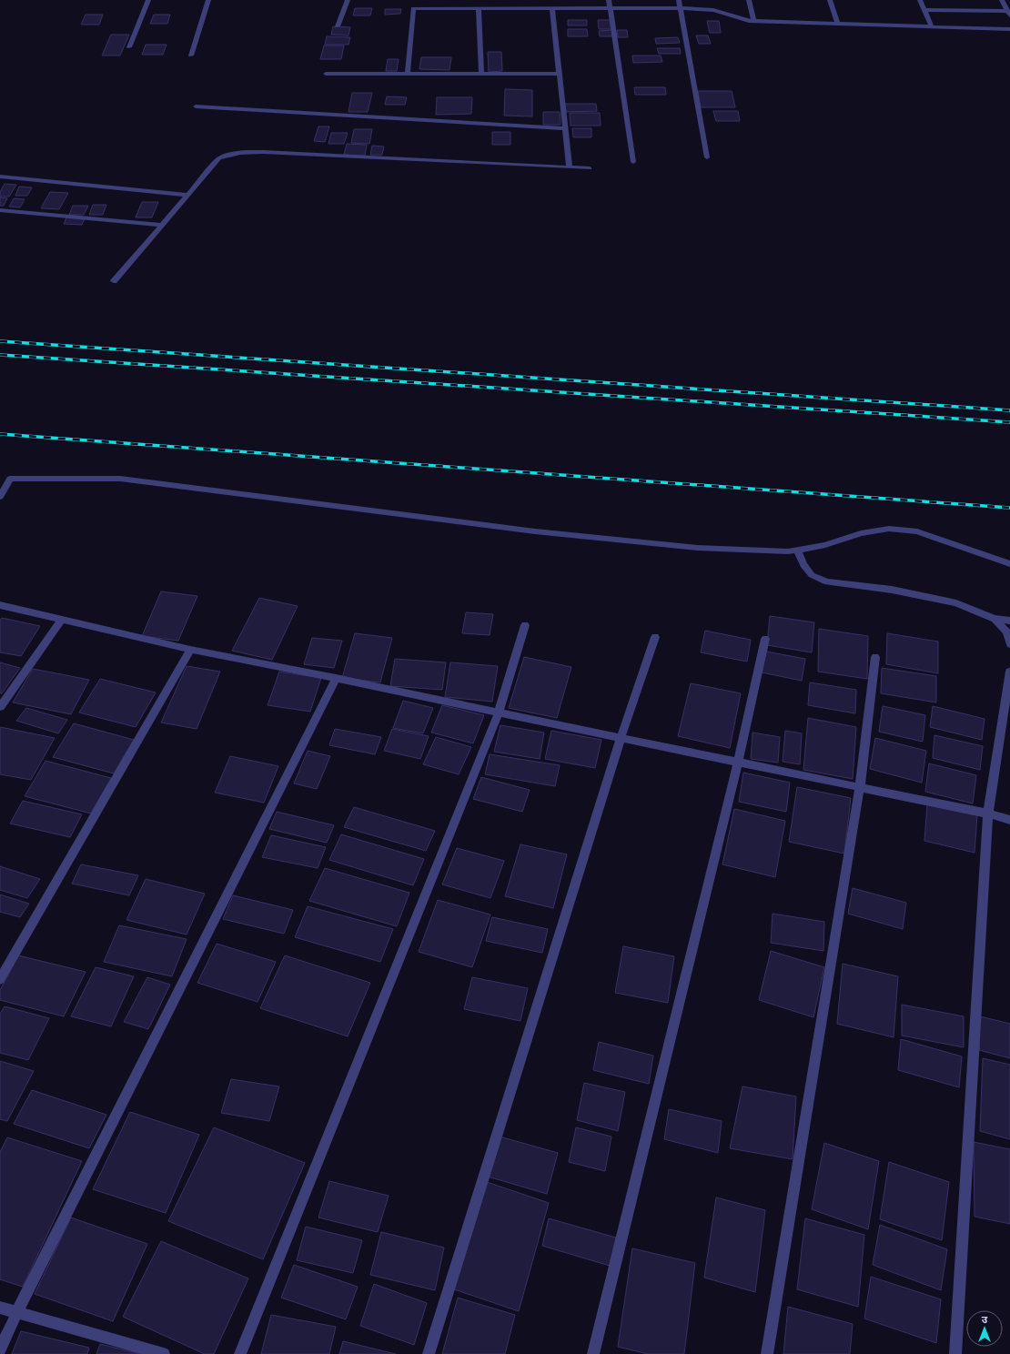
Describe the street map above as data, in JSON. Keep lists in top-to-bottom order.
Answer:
{
  "north": "top"
}
